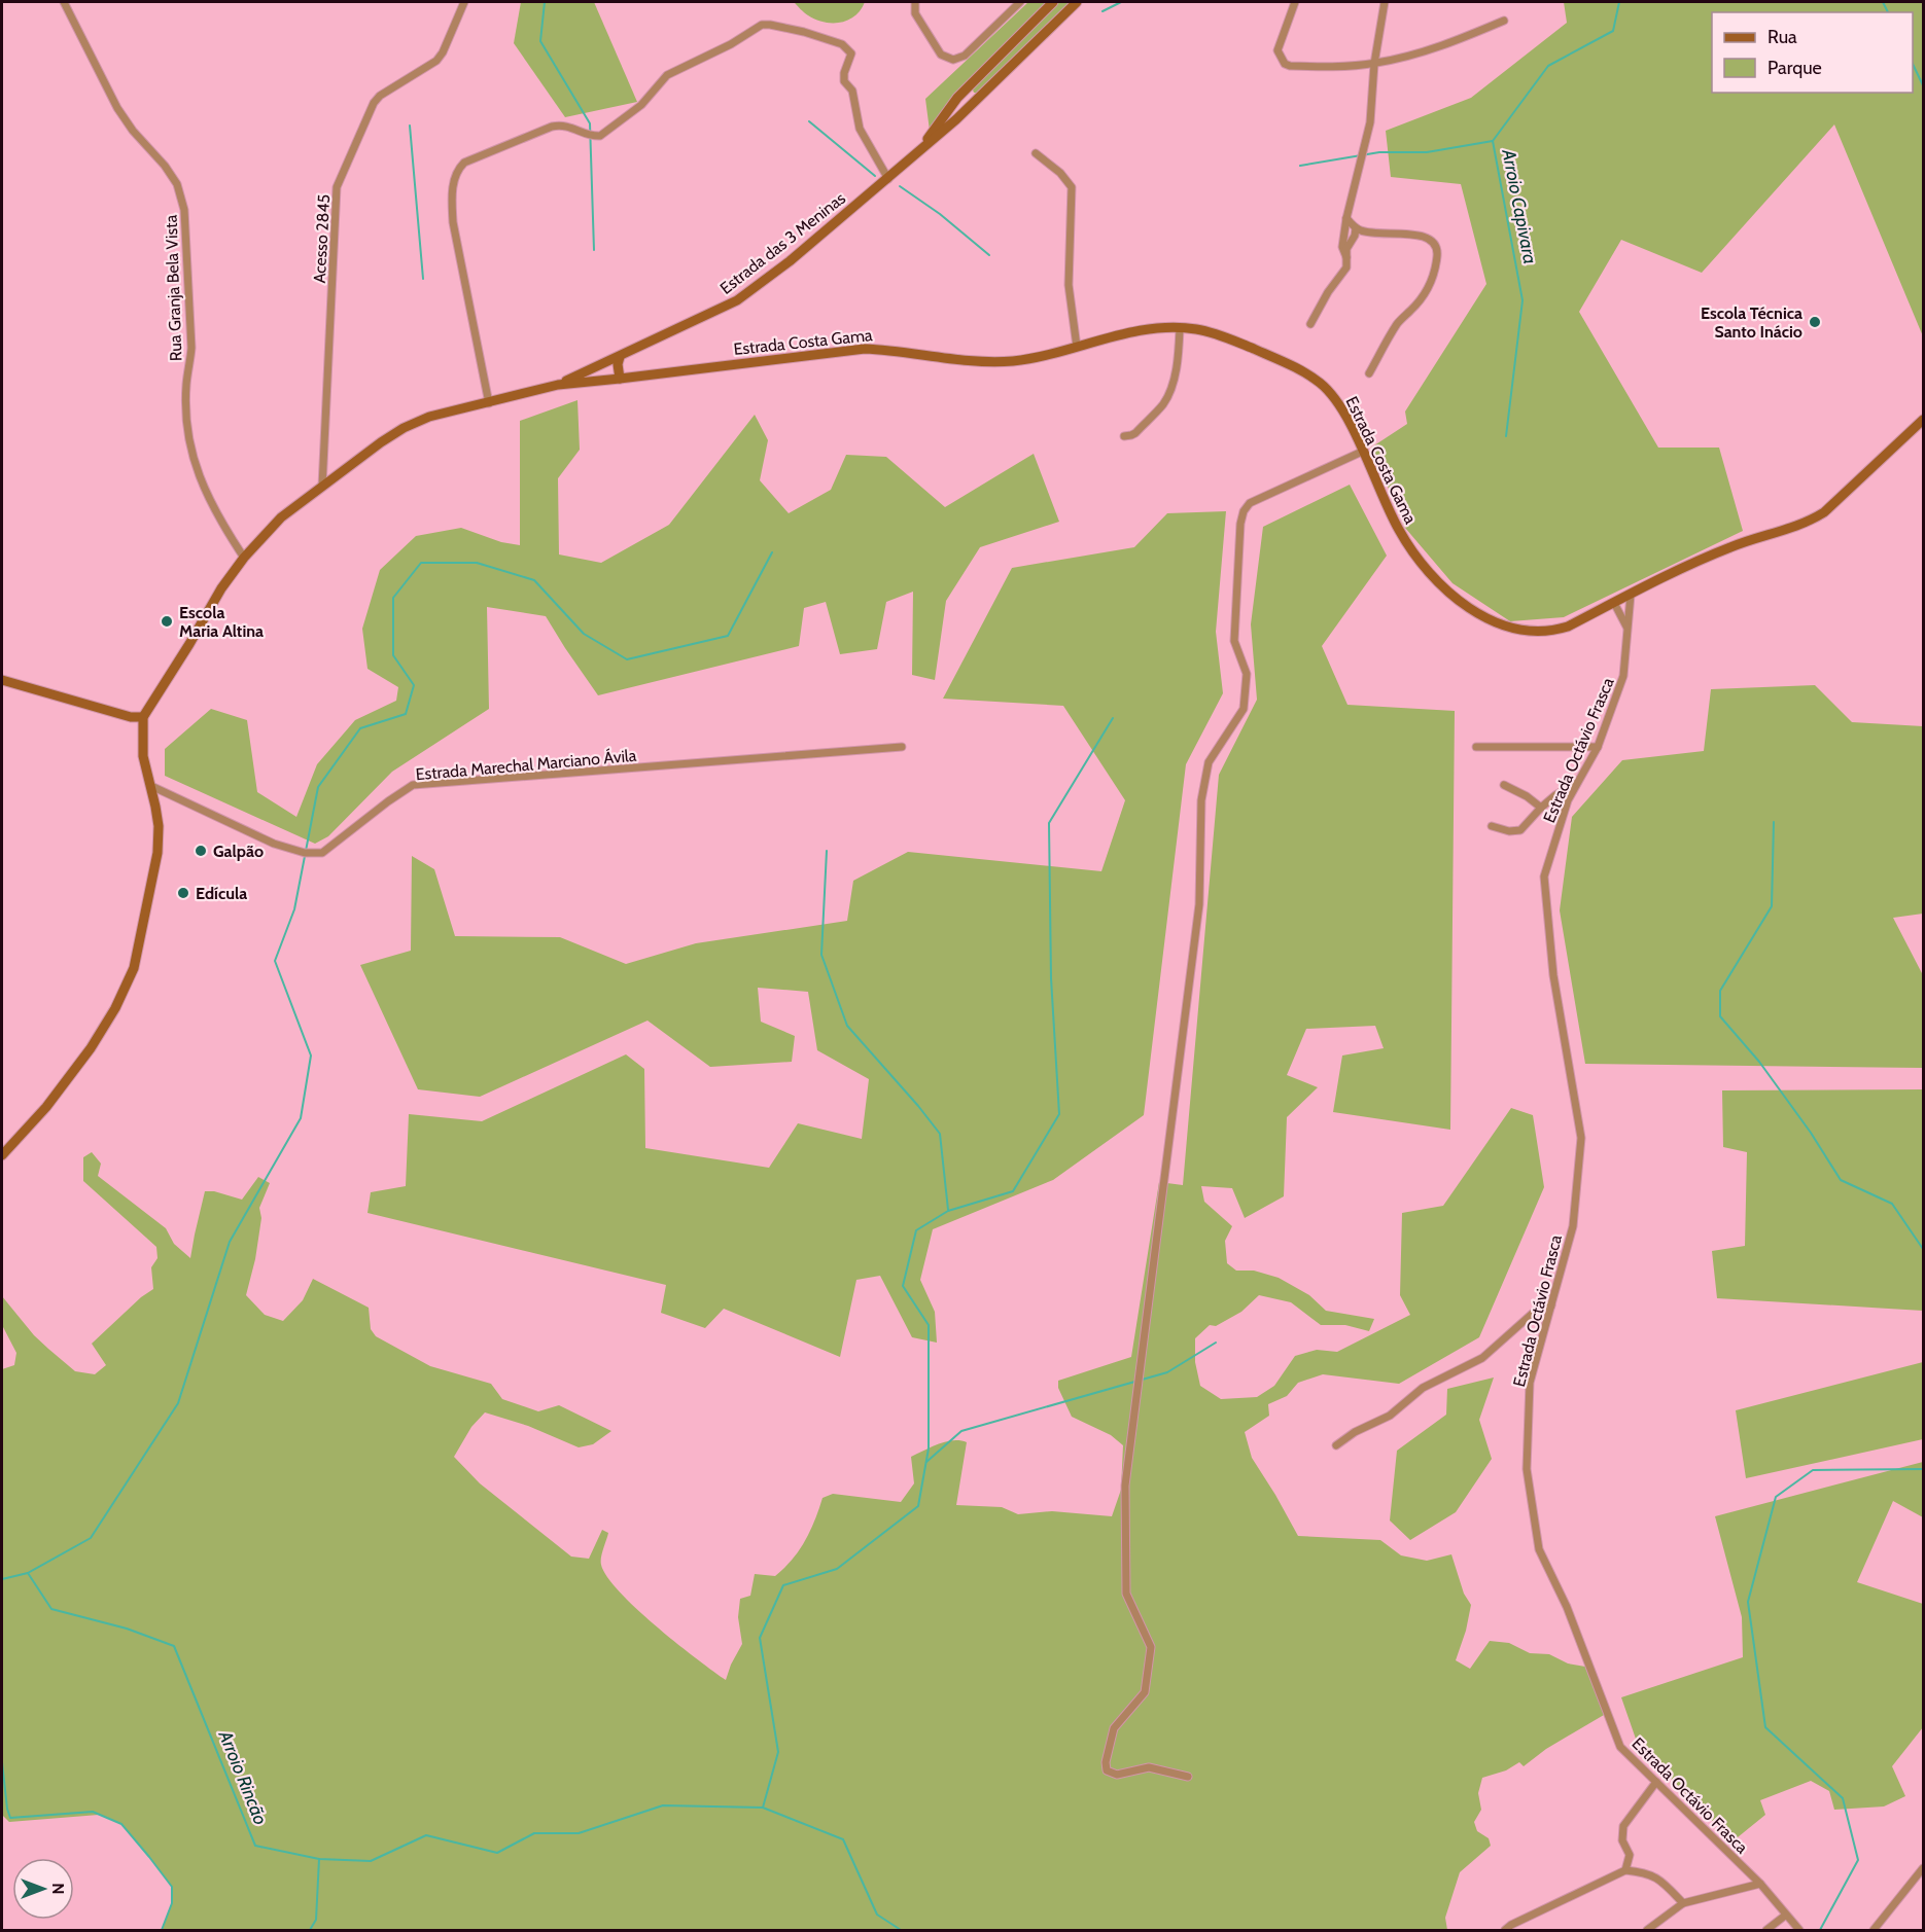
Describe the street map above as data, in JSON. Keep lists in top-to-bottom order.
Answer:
{
  "streets": {
    "main road": ["Estrada das 3 Meninas", "Estrada Costa Gama"],
    "street": [
      "Acesso 2845",
      "Rua Granja Bela Vista",
      "Estrada Octávio Frasca",
      "Estrada Marechal Marciano Ávila"
    ]
  },
  "crossings": [
    ["Acesso 2845", "Estrada Costa Gama"],
    ["Estrada das 3 Meninas", "Estrada Costa Gama"],
    ["Rua Granja Bela Vista", "Estrada Costa Gama"],
    ["Estrada Costa Gama", "Estrada Octávio Frasca"]
  ],
  "water": ["Arroio Capivara", "Arroio Rincão"],
  "places": [
    "Escola Técnica Santo Inácio",
    "Escola Maria Altina",
    "Galpão",
    "Edícula"
  ],
  "legend": ["Rua", "Parque"],
  "north": "right"
}
